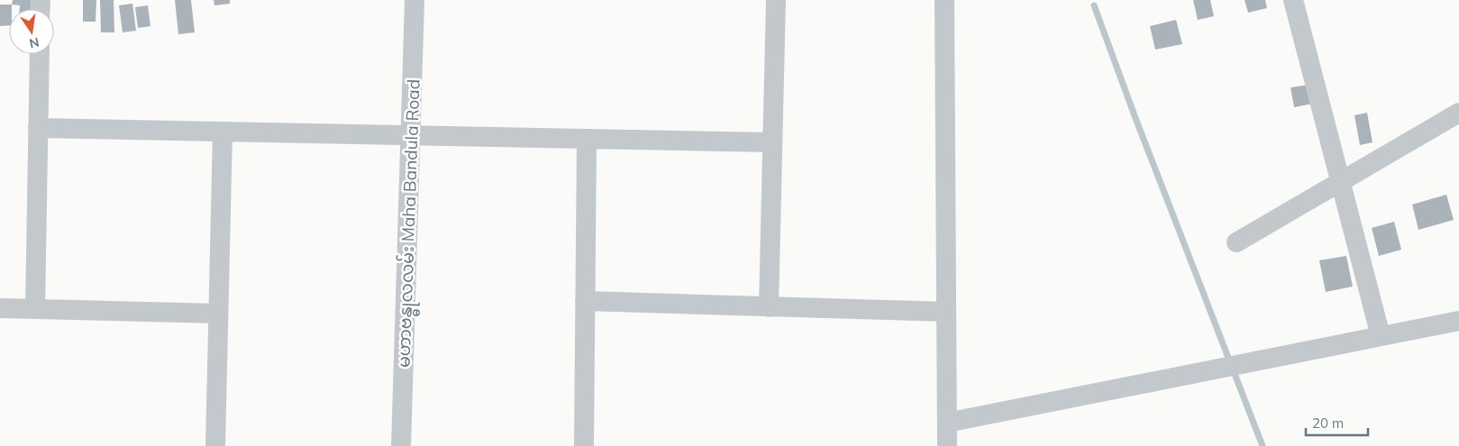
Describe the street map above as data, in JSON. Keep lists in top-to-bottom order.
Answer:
{
  "streets": {
    "street": ["မဟာဗန္ဓုလလမ်း Maha Bandula Road"]
  },
  "scale_bar": "20 m",
  "north": "bottom"
}
